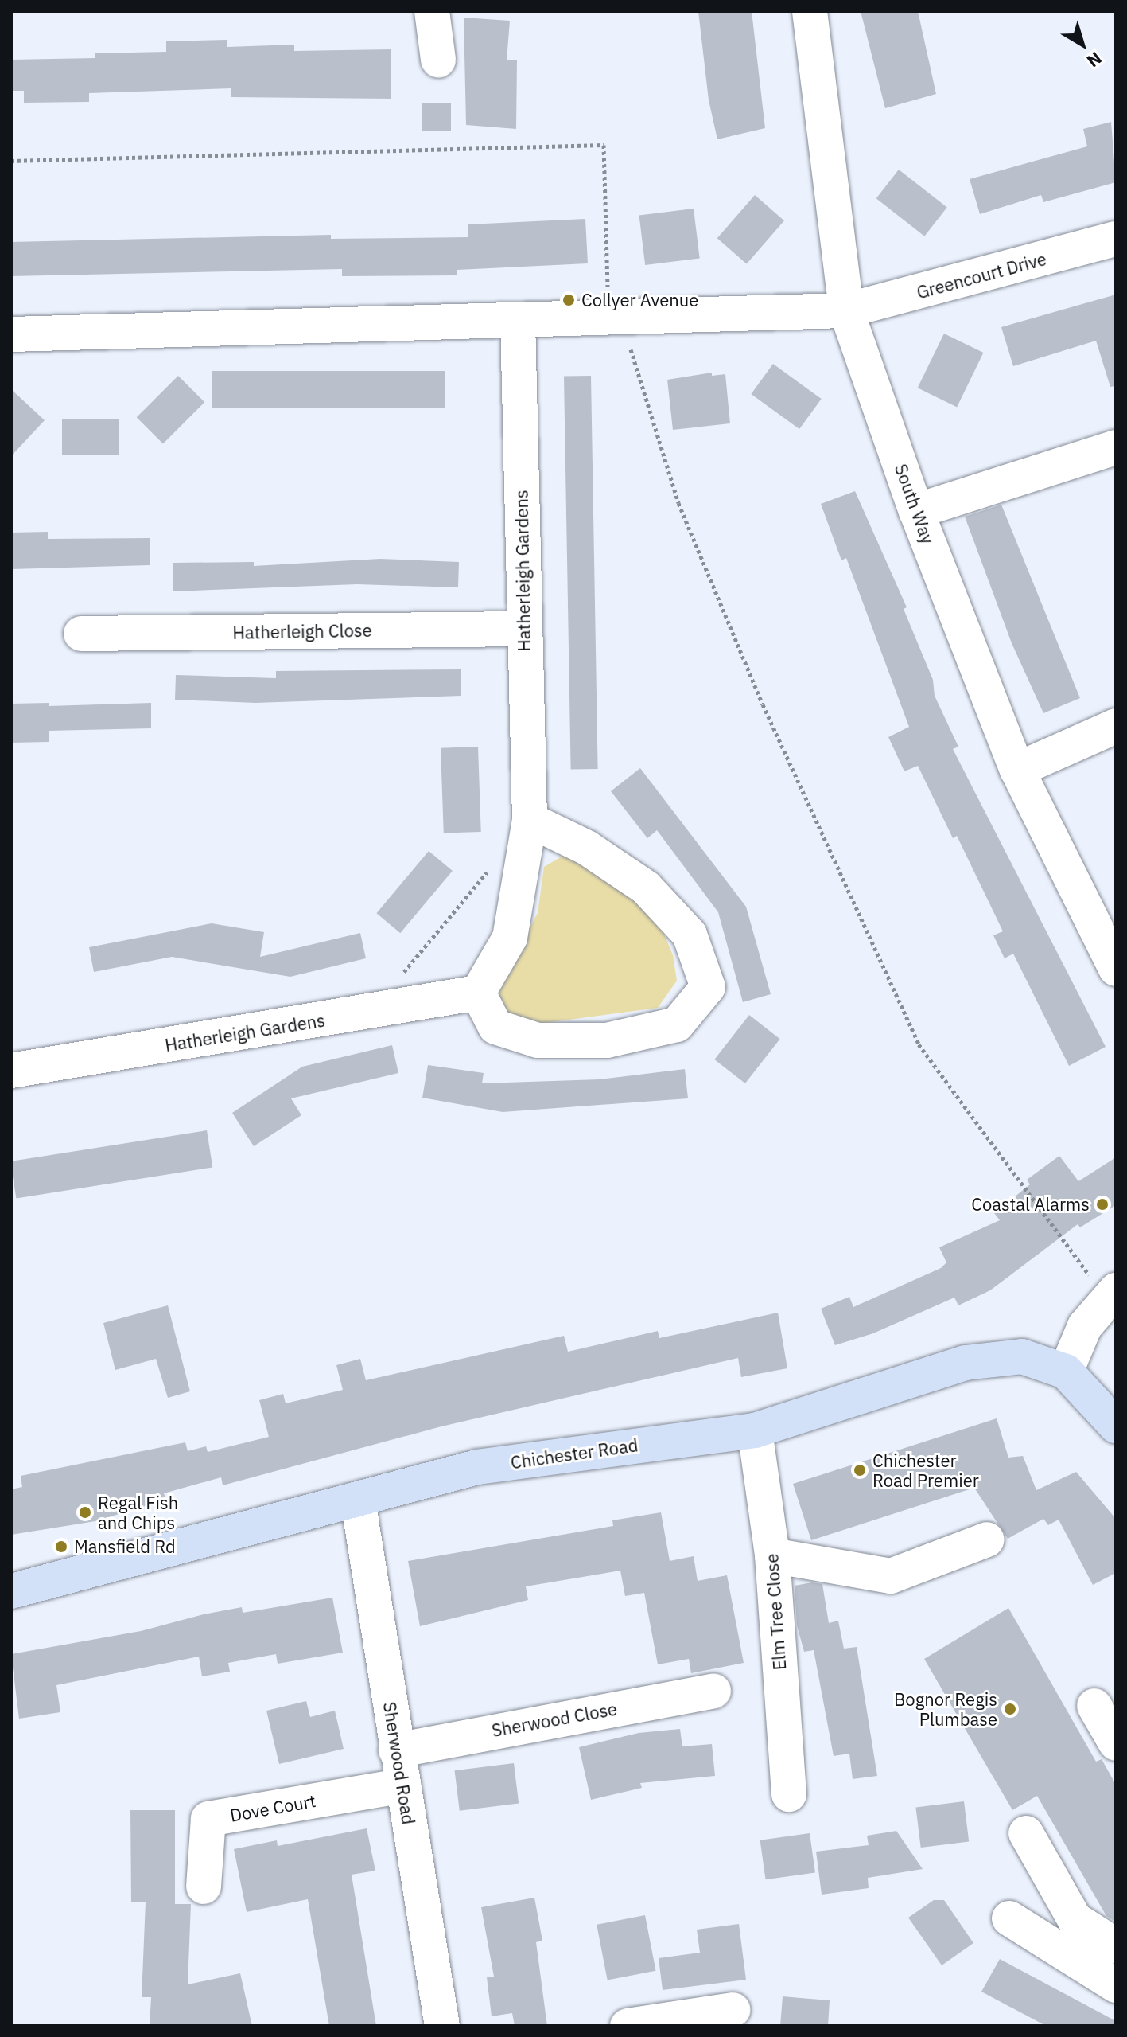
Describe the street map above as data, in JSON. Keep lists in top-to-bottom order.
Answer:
{
  "streets": {
    "main road": ["Chichester Road"],
    "street": [
      "Greencourt Drive",
      "South Way",
      "Hatherleigh Gardens",
      "Hatherleigh Close",
      "Elm Tree Close",
      "Sherwood Close",
      "Sherwood Road",
      "Dove Court"
    ]
  },
  "crossings": [
    ["Greencourt Drive", "South Way"],
    ["Hatherleigh Gardens", "Hatherleigh Close"],
    ["Chichester Road", "Elm Tree Close"],
    ["Chichester Road", "Sherwood Road"],
    ["Sherwood Close", "Sherwood Road"],
    ["Sherwood Road", "Dove Court"]
  ],
  "places": [
    "Collyer Avenue",
    "Coastal Alarms",
    "Chichester Road Premier",
    "Regal Fish and Chips",
    "Mansfield Rd",
    "Bognor Regis Plumbase"
  ],
  "north": "bottom right"
}
